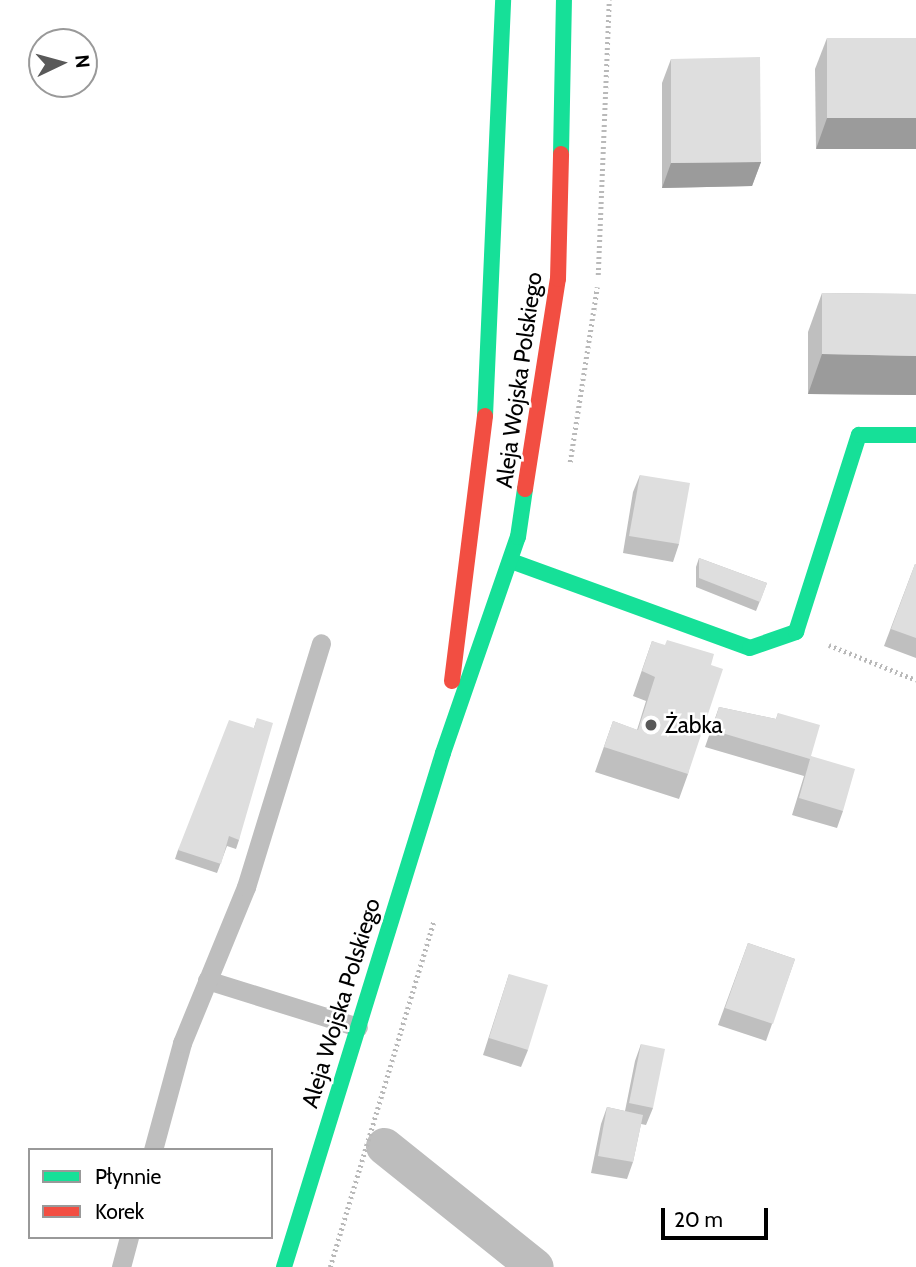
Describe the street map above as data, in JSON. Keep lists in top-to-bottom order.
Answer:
{
  "streets": {
    "main road": ["Aleja Wojska Polskiego"]
  },
  "places": ["Żabka"],
  "legend": ["Płynnie", "Korek"],
  "scale_bar": "20 m",
  "north": "right"
}
